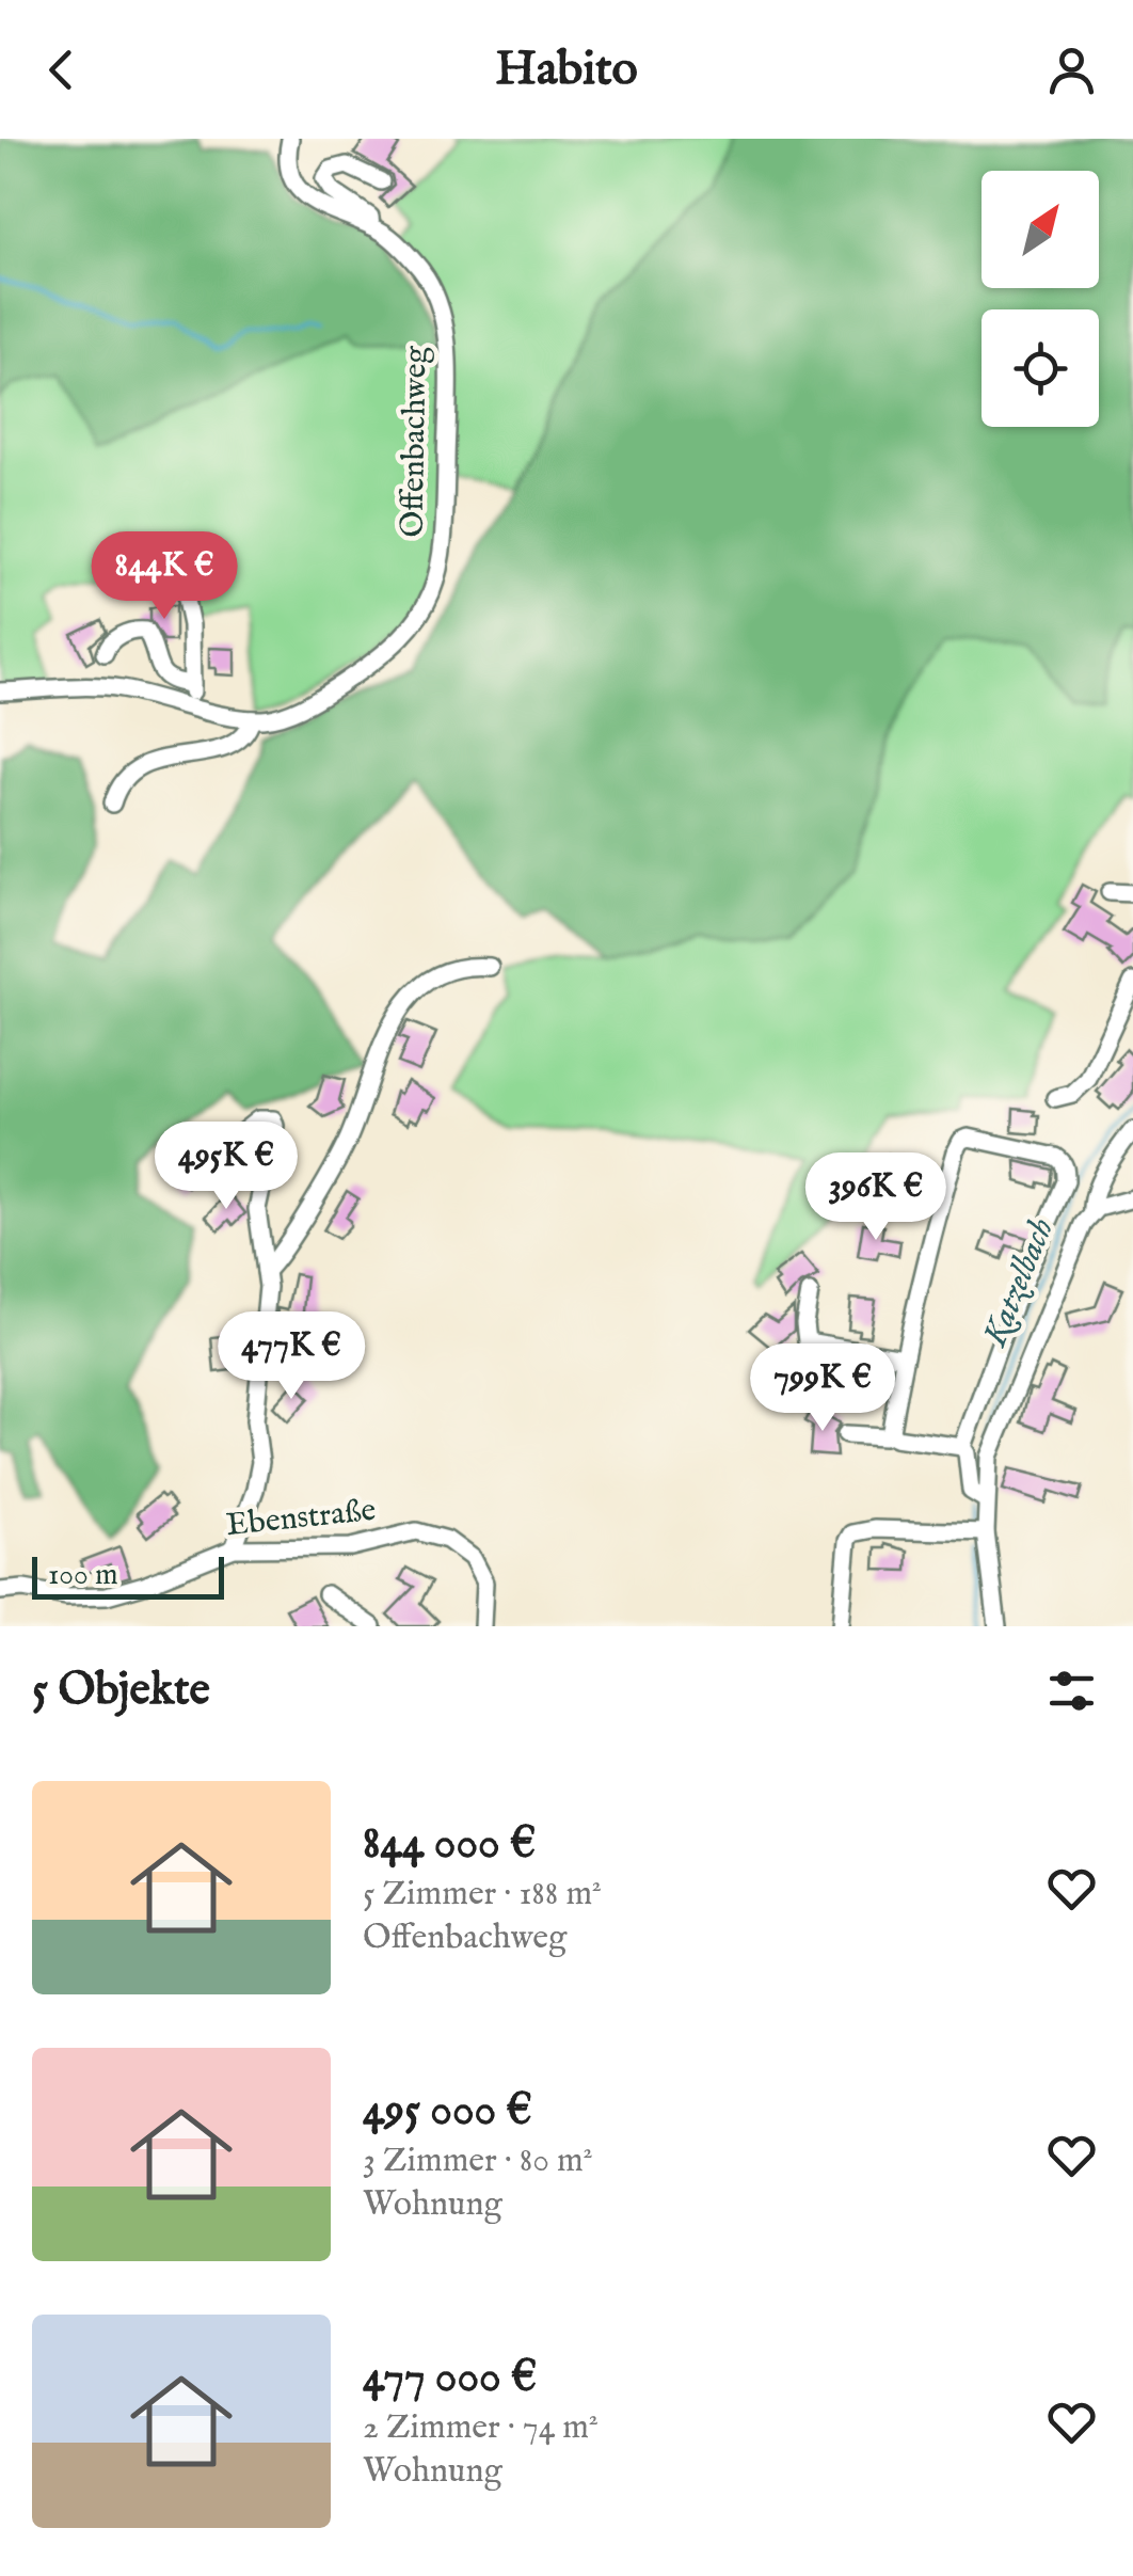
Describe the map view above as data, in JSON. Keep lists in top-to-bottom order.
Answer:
{
  "streets": {
    "street": ["Offenbachweg", "Ebenstraße"]
  },
  "water": ["Katzelbach"],
  "scale_bar": "100 m",
  "north": "top right",
  "page": {
    "header": "Habito",
    "price": [
      "844K €",
      "495K €",
      "396K €",
      "477K €",
      "799K €"
    ],
    "scale": "100 m",
    "heading": "5 Objekte",
    "list": [
      {
        "name": "844 000 €",
        "note": "5 Zimmer · 188 m² · Offenbachweg"
      },
      {
        "name": "495 000 €",
        "note": "3 Zimmer · 80 m² · Wohnung"
      },
      {
        "name": "477 000 €",
        "note": "2 Zimmer · 74 m² · Wohnung"
      }
    ]
  }
}
